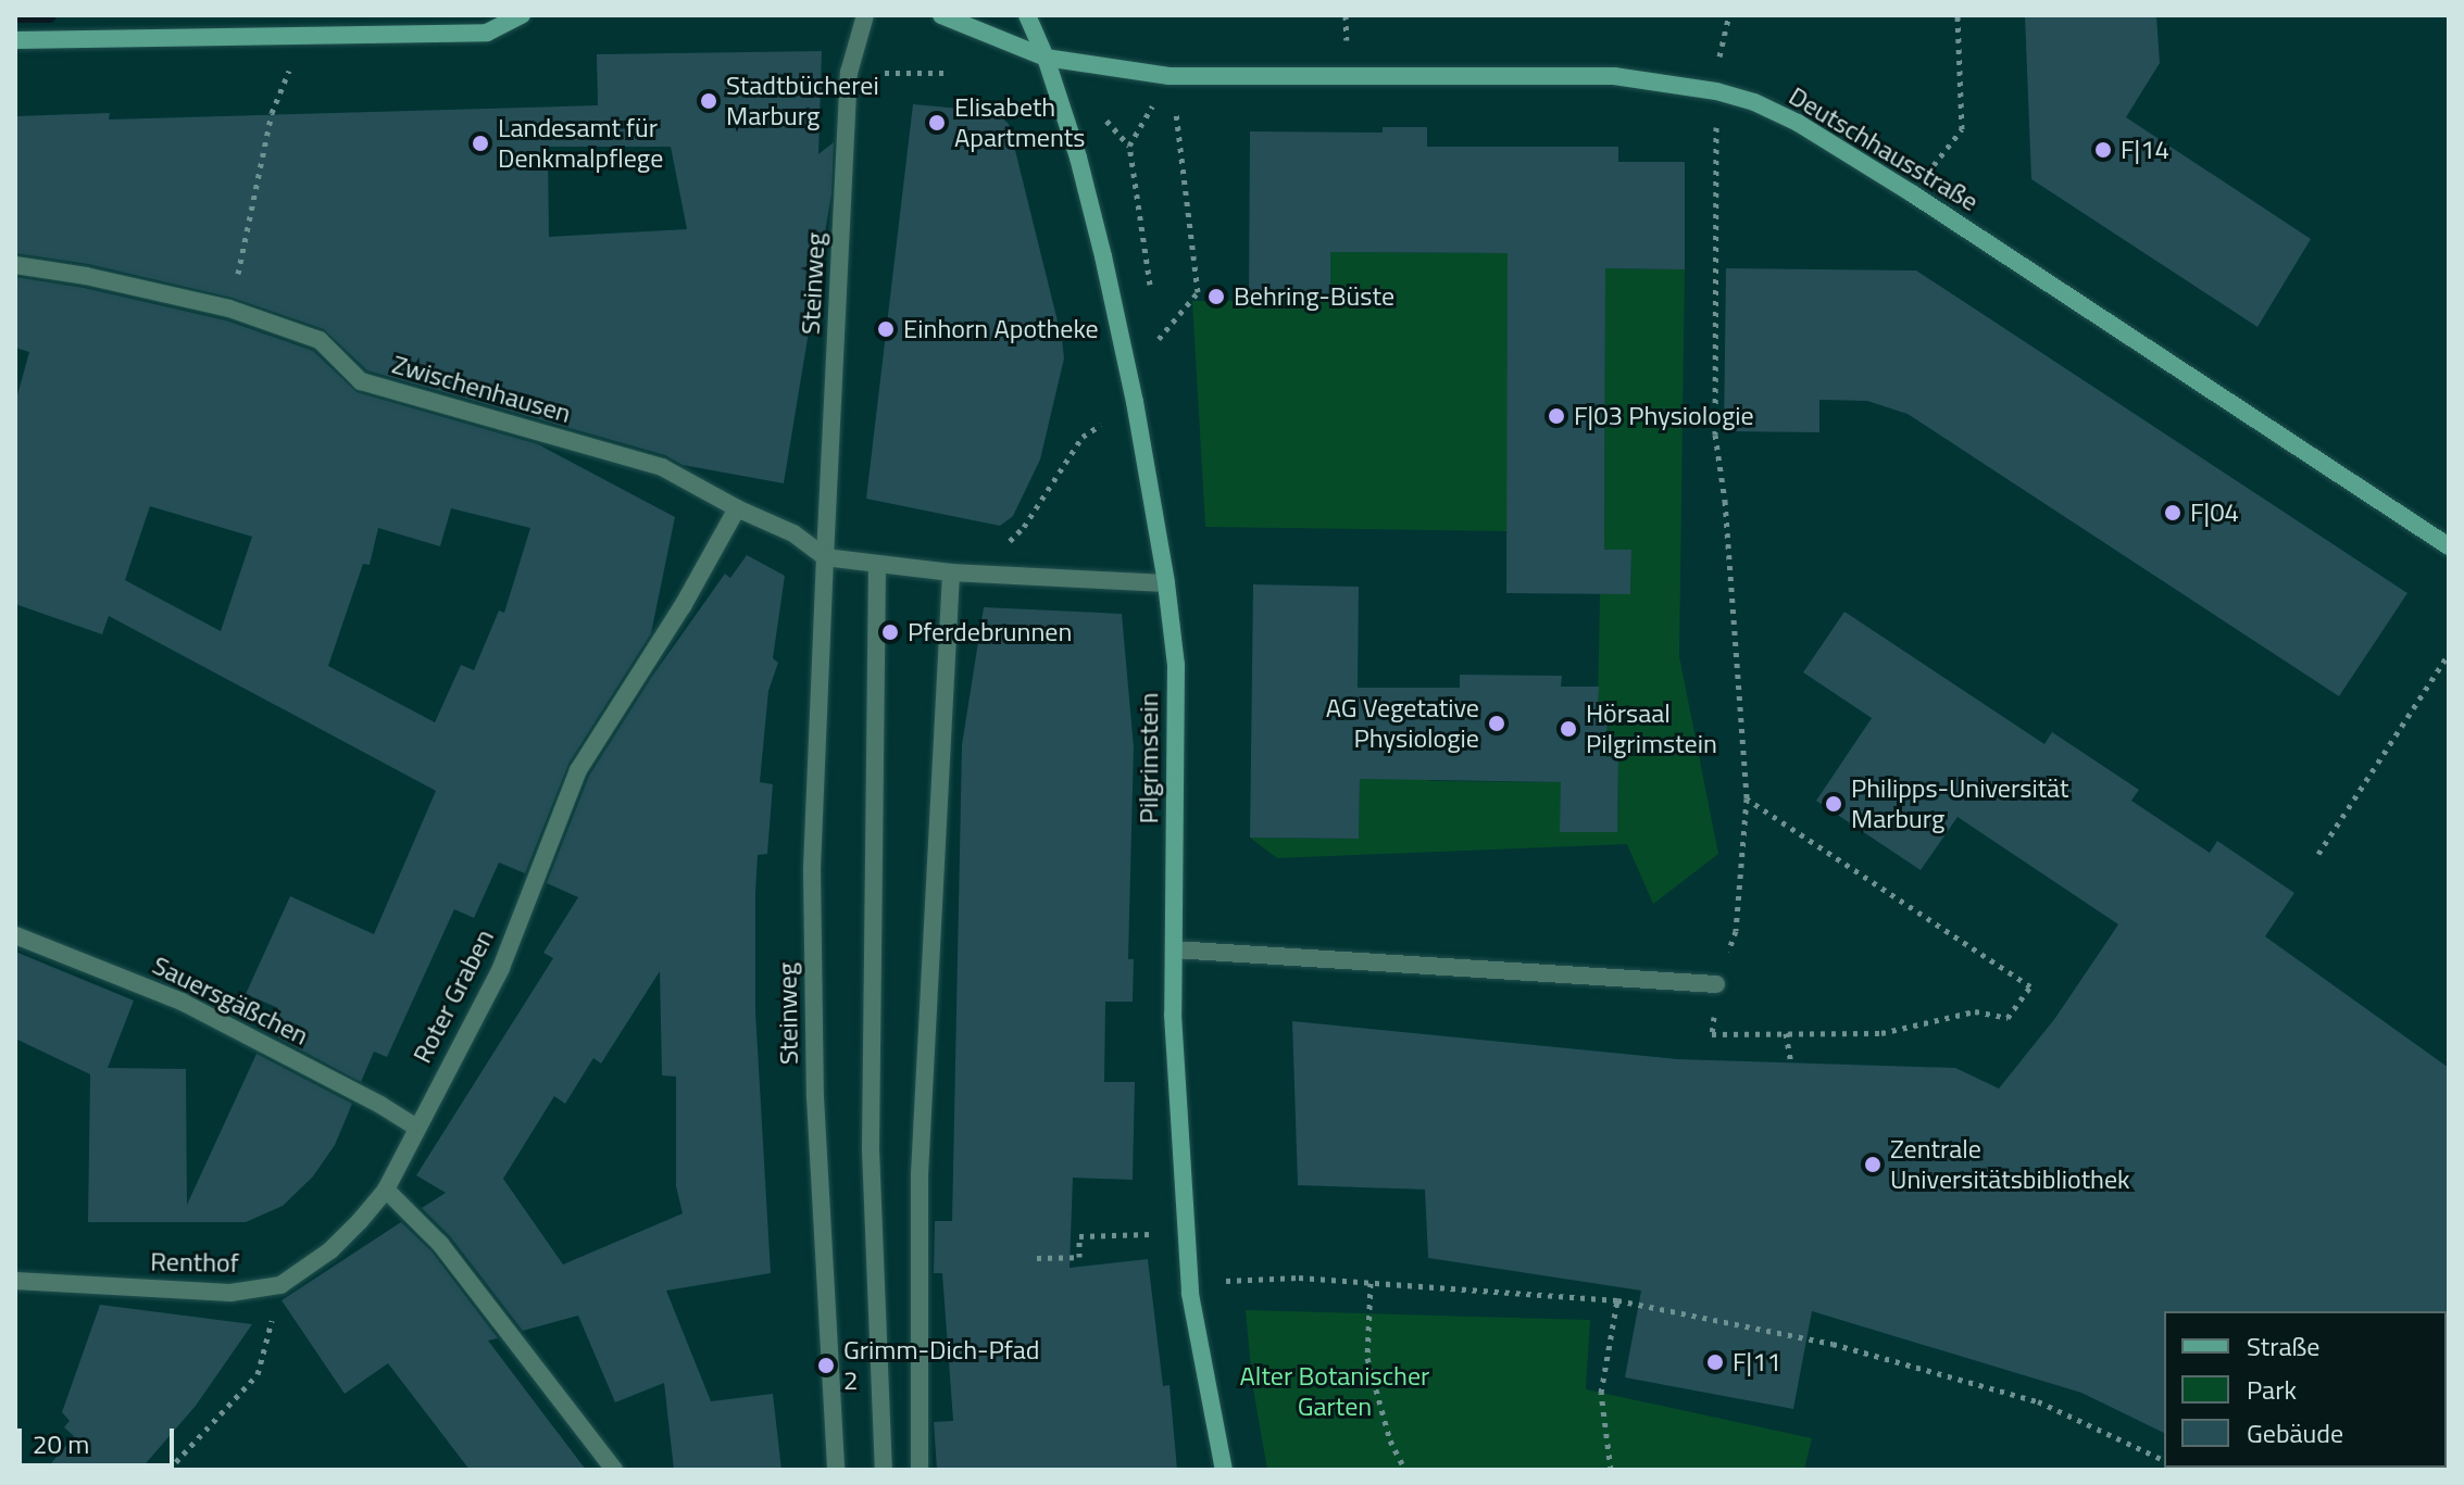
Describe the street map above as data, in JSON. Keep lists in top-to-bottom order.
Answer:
{
  "streets": {
    "main road": ["Deutschhausstraße", "Pilgrimstein"],
    "street": [
      "Steinweg",
      "Zwischenhausen",
      "Roter Graben",
      "Sauersgäßchen",
      "Renthof"
    ]
  },
  "crossings": [
    ["Deutschhausstraße", "Pilgrimstein"],
    ["Zwischenhausen", "Roter Graben"],
    ["Roter Graben", "Sauersgäßchen"],
    ["Roter Graben", "Renthof"]
  ],
  "parks": ["Alter Botanischer Garten"],
  "places": [
    "Stadtbücherei Marburg",
    "Elisabeth Apartments",
    "Landesamt für Denkmalpflege",
    "F|14",
    "Behring-Büste",
    "Einhorn Apotheke",
    "F|03 Physiologie",
    "F|04",
    "Pferdebrunnen",
    "AG Vegetative Physiologie",
    "Hörsaal Pilgrimstein",
    "Philipps-Universität Marburg",
    "Zentrale Universitätsbibliothek",
    "F|11",
    "Grimm-Dich-Pfad 2"
  ],
  "legend": ["Straße", "Park", "Gebäude"],
  "scale_bar": "20 m"
}
